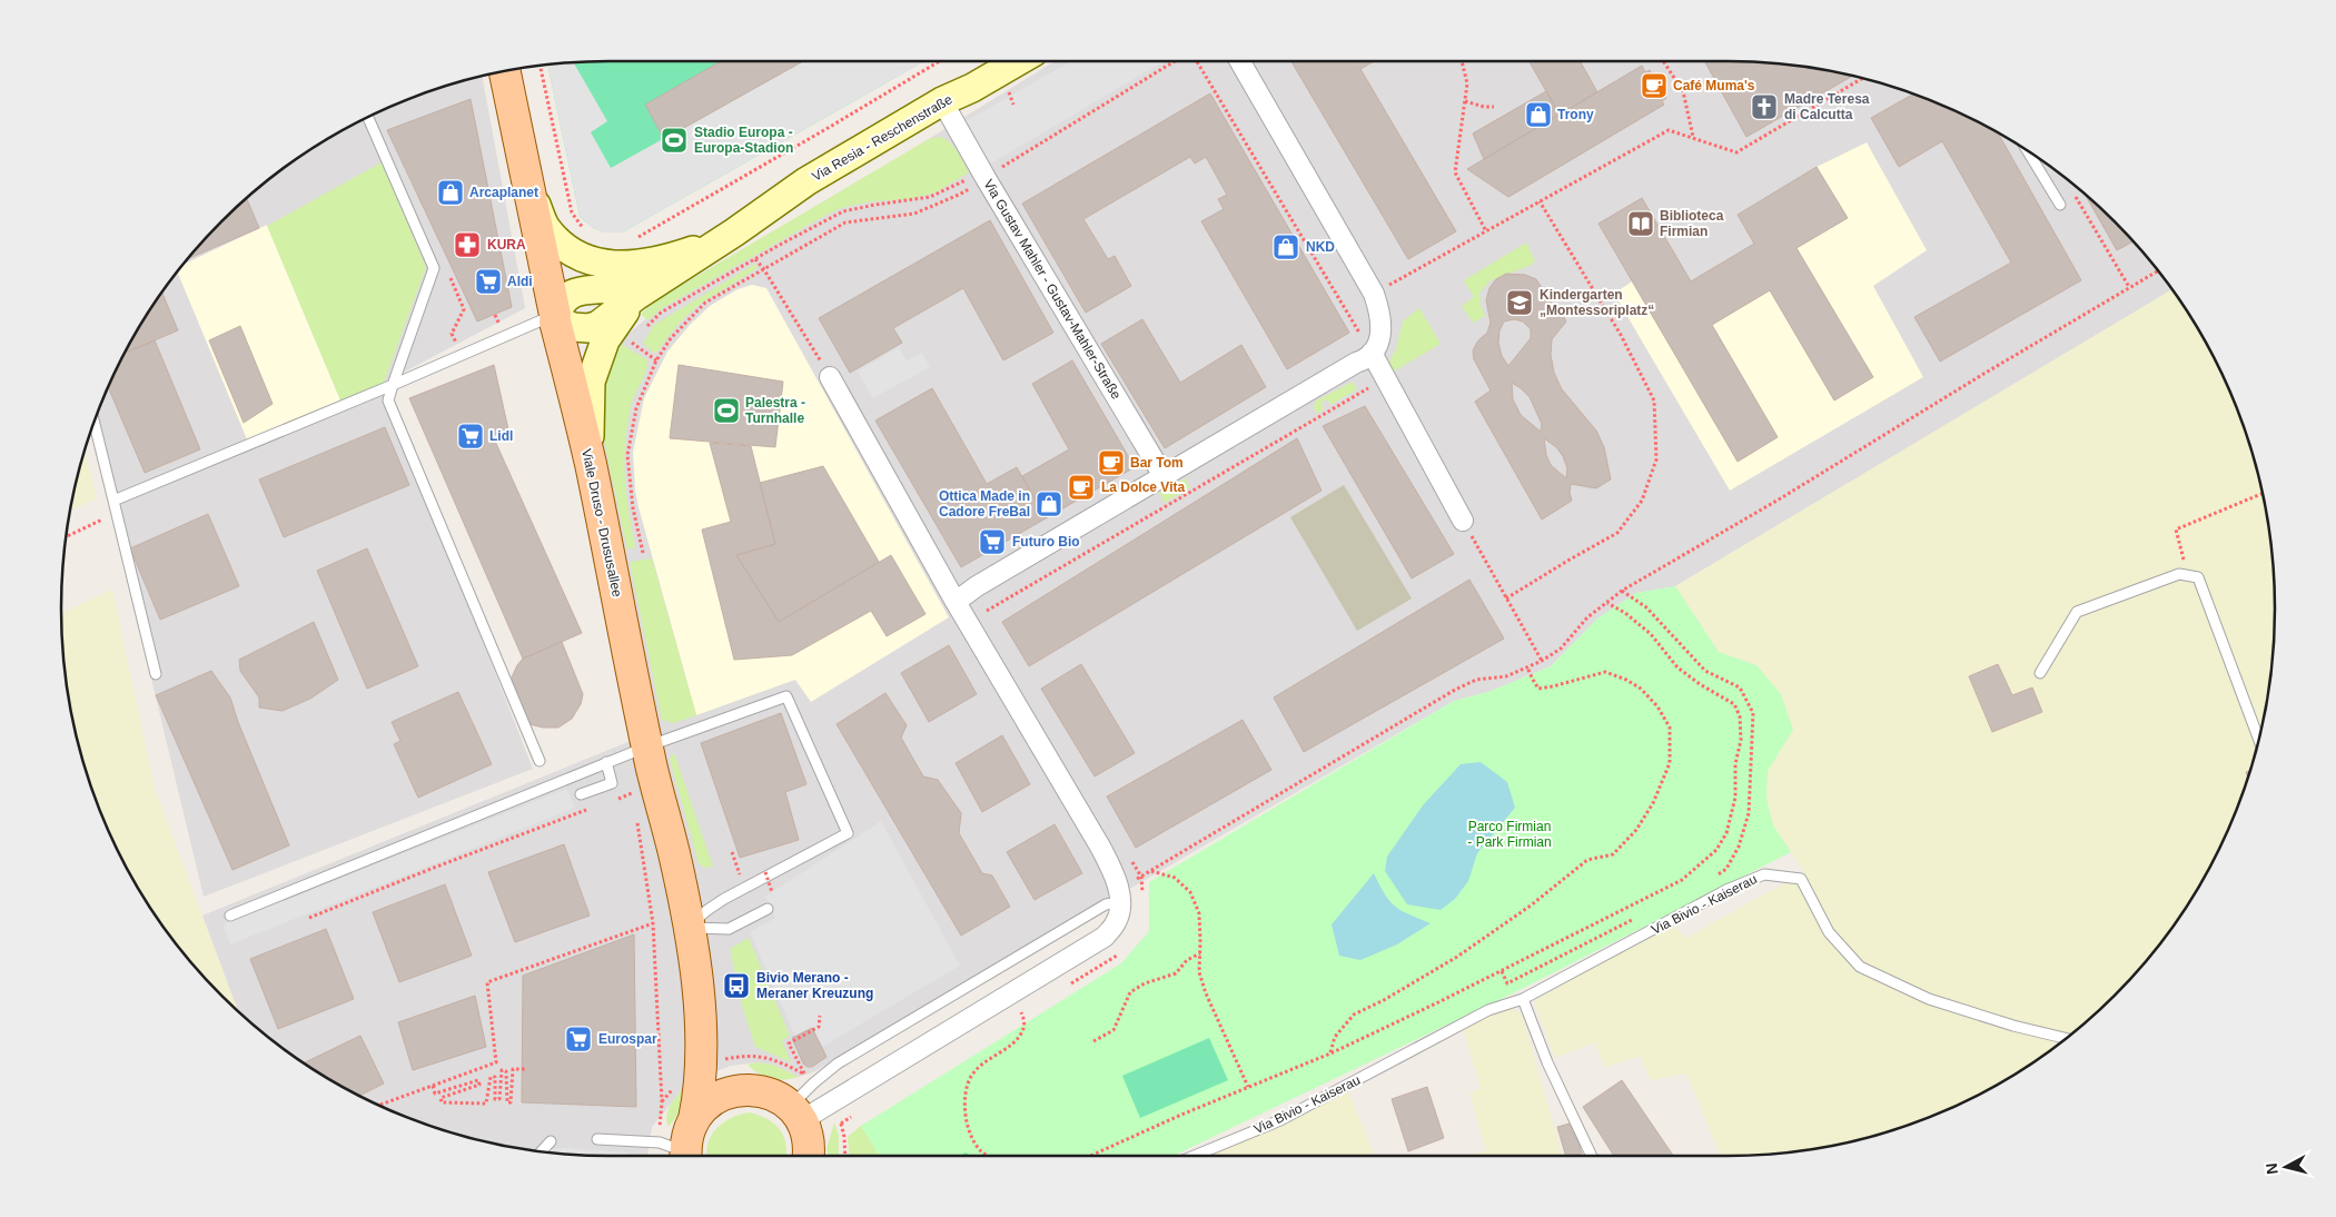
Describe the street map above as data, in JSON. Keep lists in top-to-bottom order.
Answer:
{
  "streets": {
    "main road": ["Via Resia - Reschenstraße", "Viale Druso - Drususallee"],
    "street": ["Via Gustav Mahler - Gustav-Mahler-Straße"],
    "lane": ["Via Bivio - Kaiserau"]
  },
  "crossings": [
    ["Via Resia - Reschenstraße", "Via Gustav Mahler - Gustav-Mahler-Straße"],
    ["Via Resia - Reschenstraße", "Viale Druso - Drususallee"]
  ],
  "parks": ["Parco Firmian - Park Firmian"],
  "places": {
    "cafe": ["Café Muma's", "Bar Tom", "La Dolce Vita"],
    "church": ["Madre Teresa di Calcutta"],
    "shop": [
      "Trony",
      "Arcaplanet",
      "NKD",
      "Ottica Made in Cadore FreBal"
    ],
    "sports": ["Stadio Europa - Europa-Stadion", "Palestra - Turnhalle"],
    "library": ["Biblioteca Firmian"],
    "pharmacy": ["KURA"],
    "supermarket": [
      "Aldi",
      "Lidl",
      "Futuro Bio",
      "Eurospar"
    ],
    "school or university": ["Kindergarten „Montessoriplatz“"],
    "bus stop": ["Bivio Merano - Meraner Kreuzung"]
  },
  "north": "left"
}
